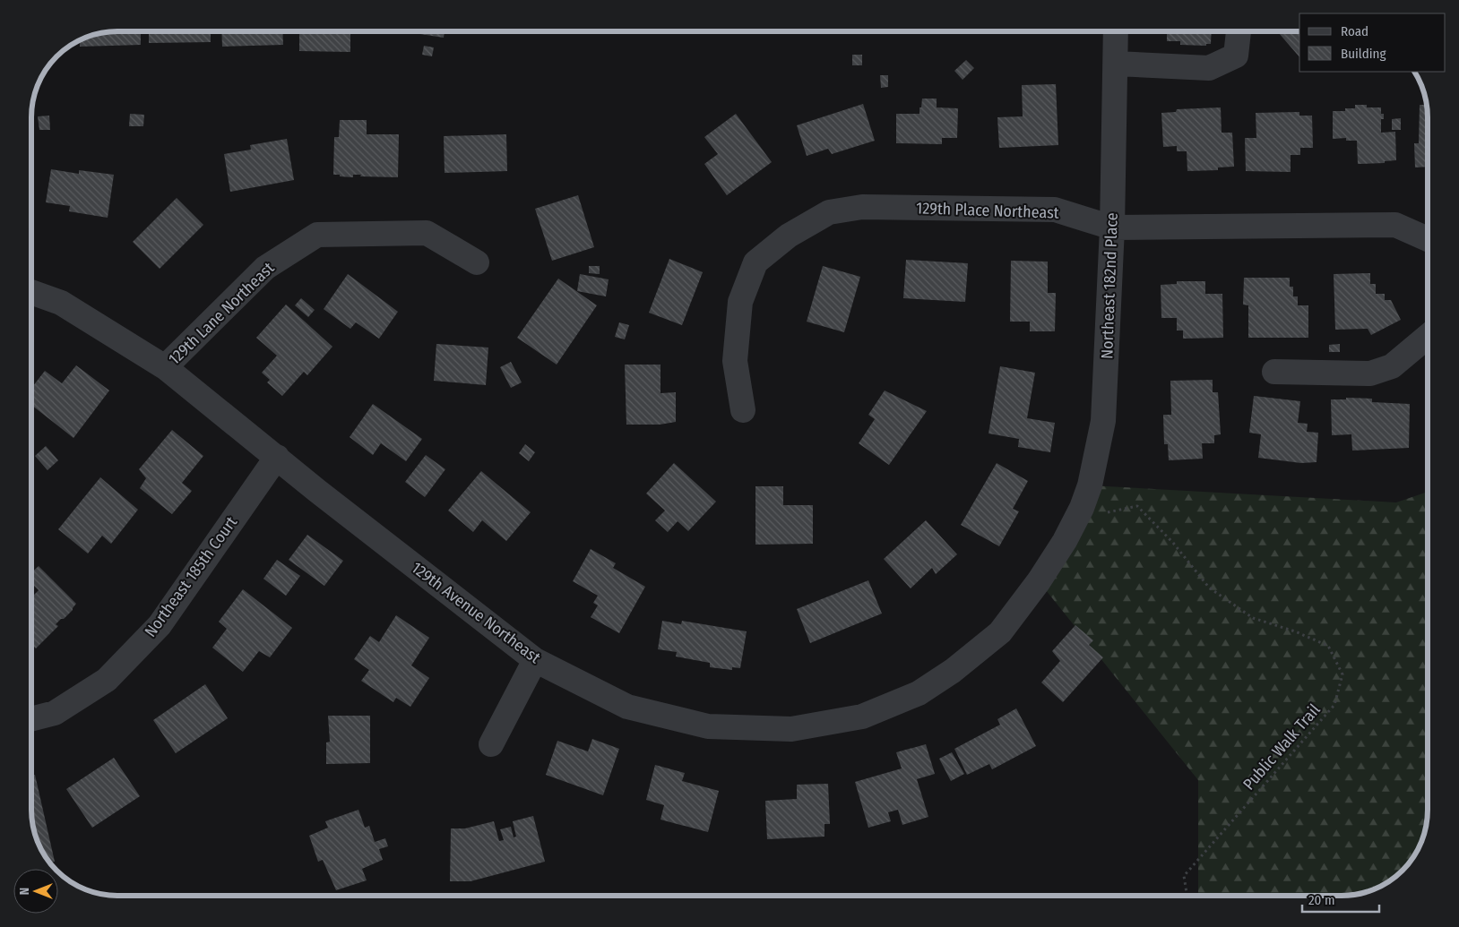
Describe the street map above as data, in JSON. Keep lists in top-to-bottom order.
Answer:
{
  "streets": {
    "street": [
      "129th Place Northeast",
      "Northeast 182nd Place",
      "129th Lane Northeast",
      "Northeast 185th Court",
      "129th Avenue Northeast"
    ],
    "path": ["Public Walk Trail"]
  },
  "crossings": [
    ["129th Place Northeast", "Northeast 182nd Place"],
    ["Northeast 182nd Place", "129th Avenue Northeast"],
    ["Northeast 182nd Place", "Public Walk Trail"],
    ["129th Lane Northeast", "129th Avenue Northeast"],
    ["Northeast 185th Court", "129th Avenue Northeast"]
  ],
  "legend": ["Road", "Building"],
  "scale_bar": "20 m",
  "north": "left"
}
